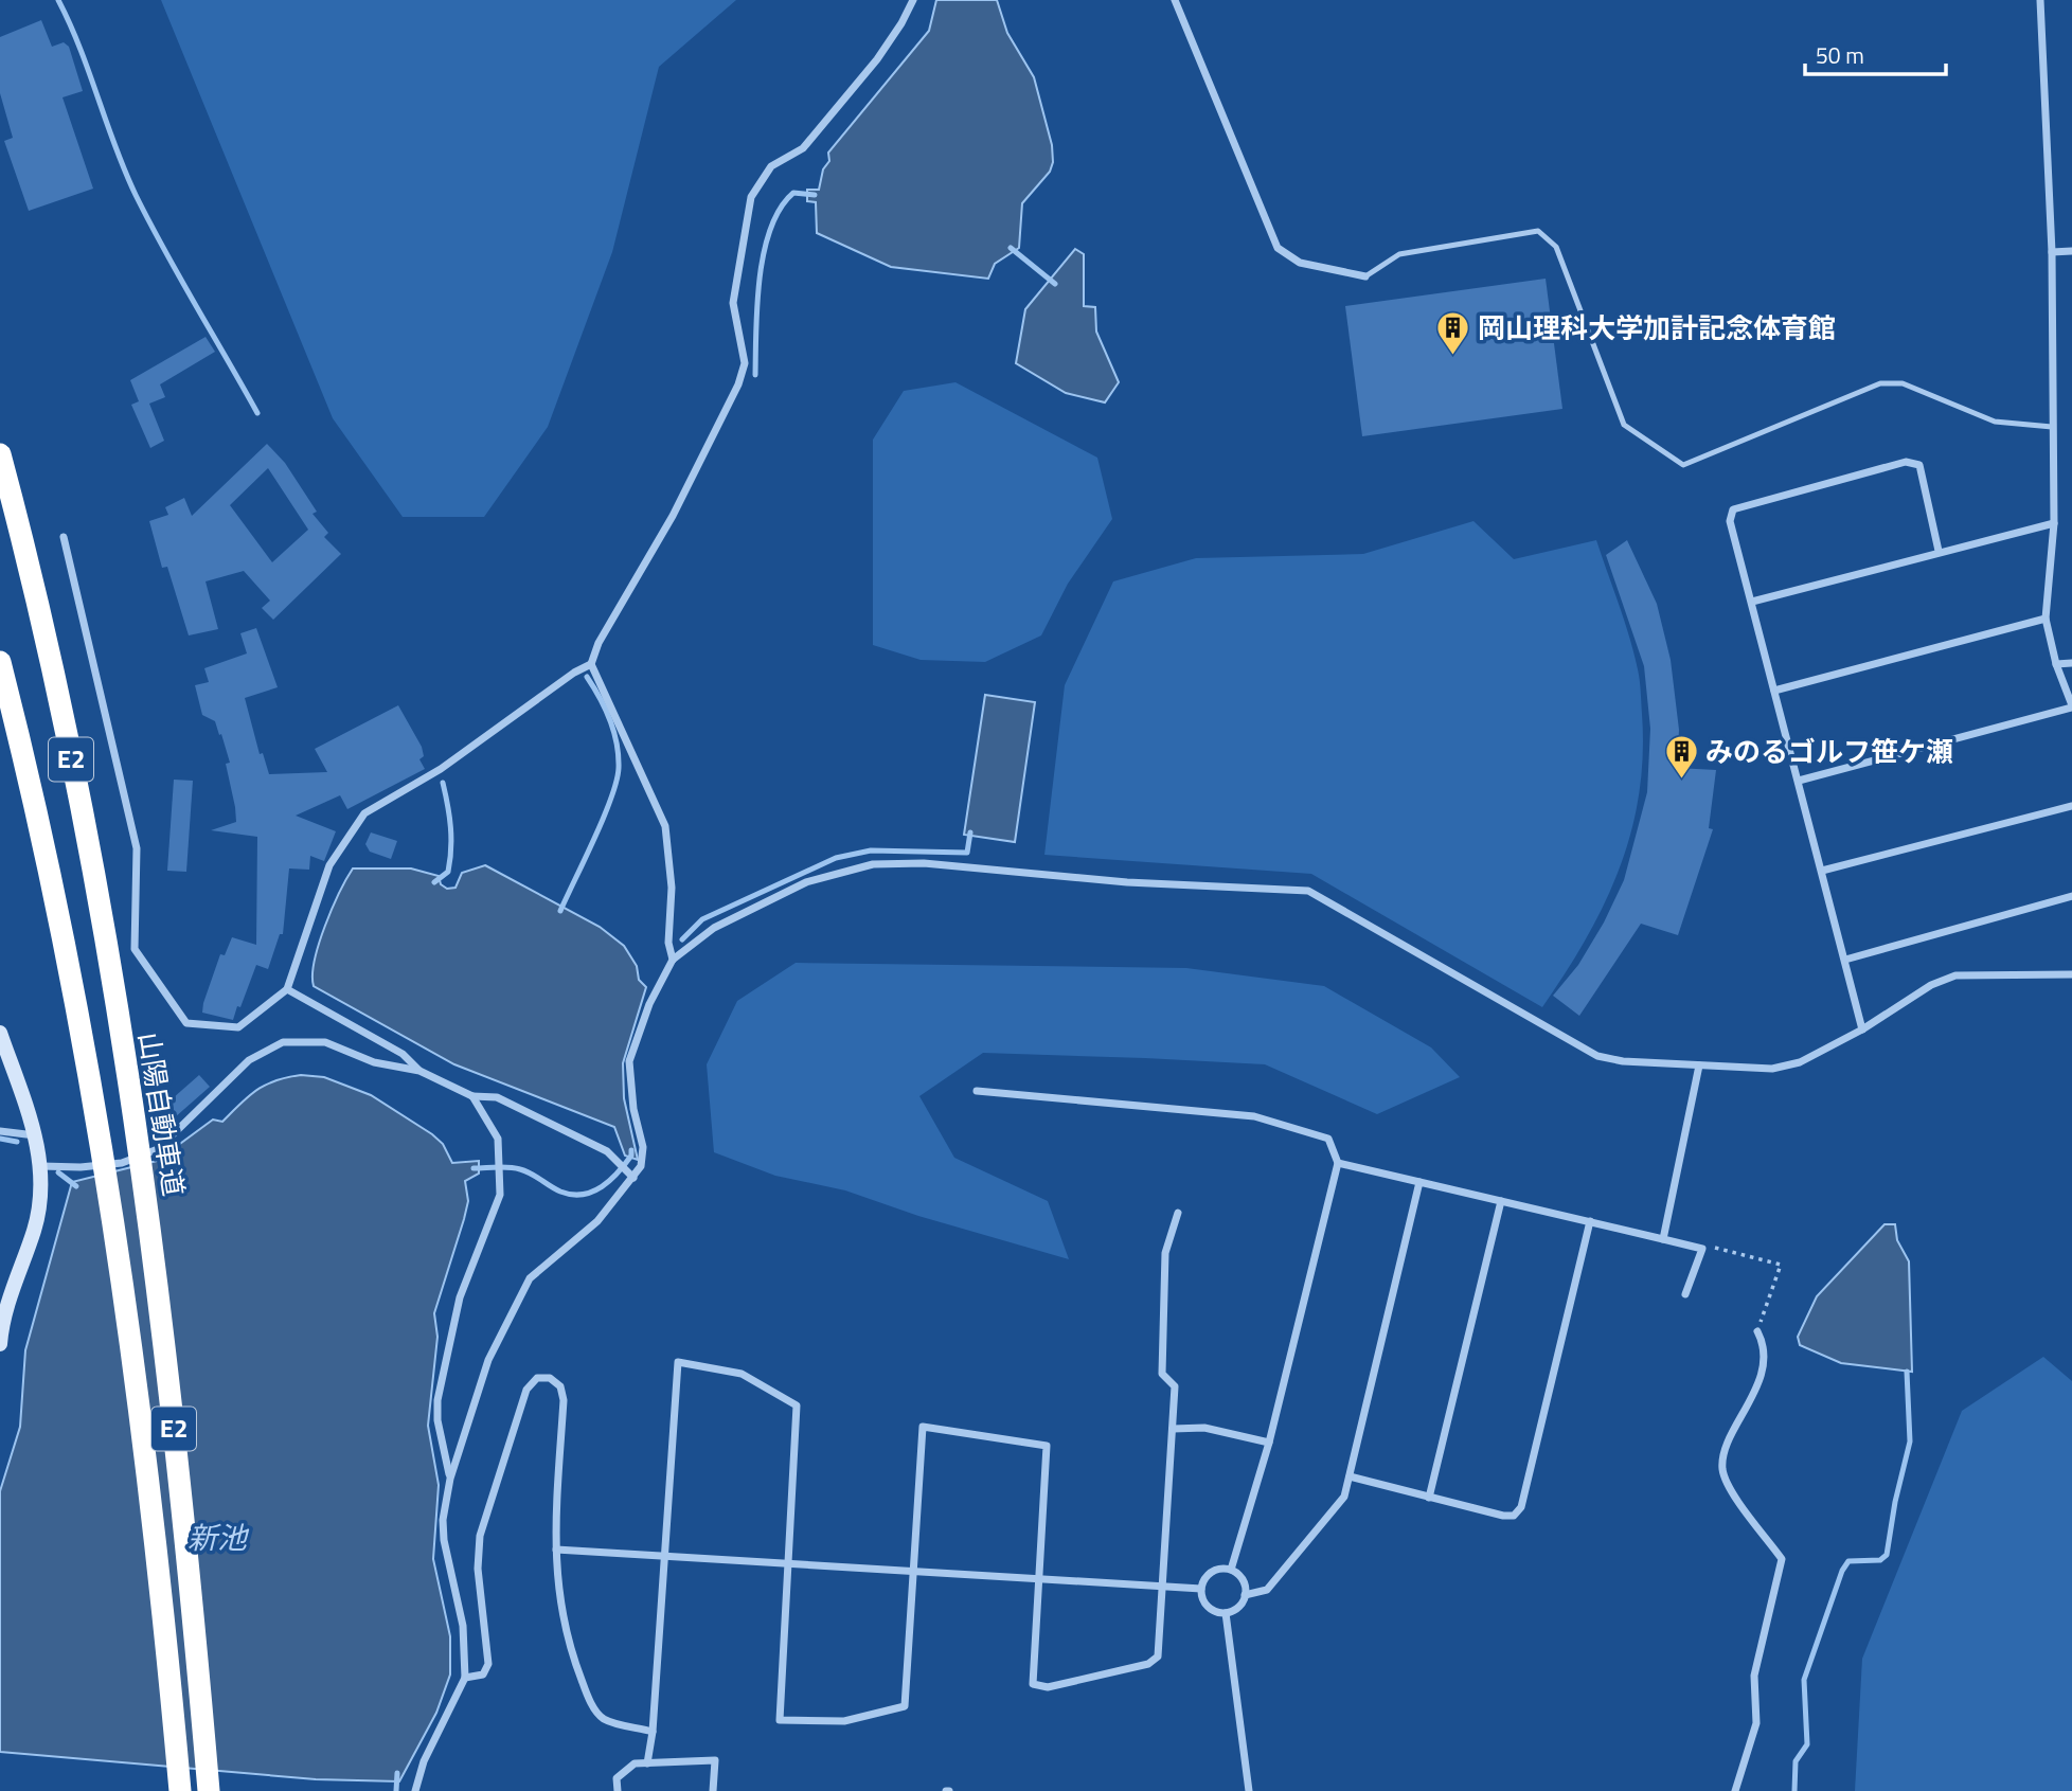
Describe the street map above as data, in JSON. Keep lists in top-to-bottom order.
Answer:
{
  "streets": {
    "highway": ["E2", "山陽自動車道"]
  },
  "water": ["新池"],
  "places": {
    "building": ["岡山理科大学加計記念体育館", "みのるゴルフ笹ケ瀬"]
  },
  "scale_bar": "50 m"
}
